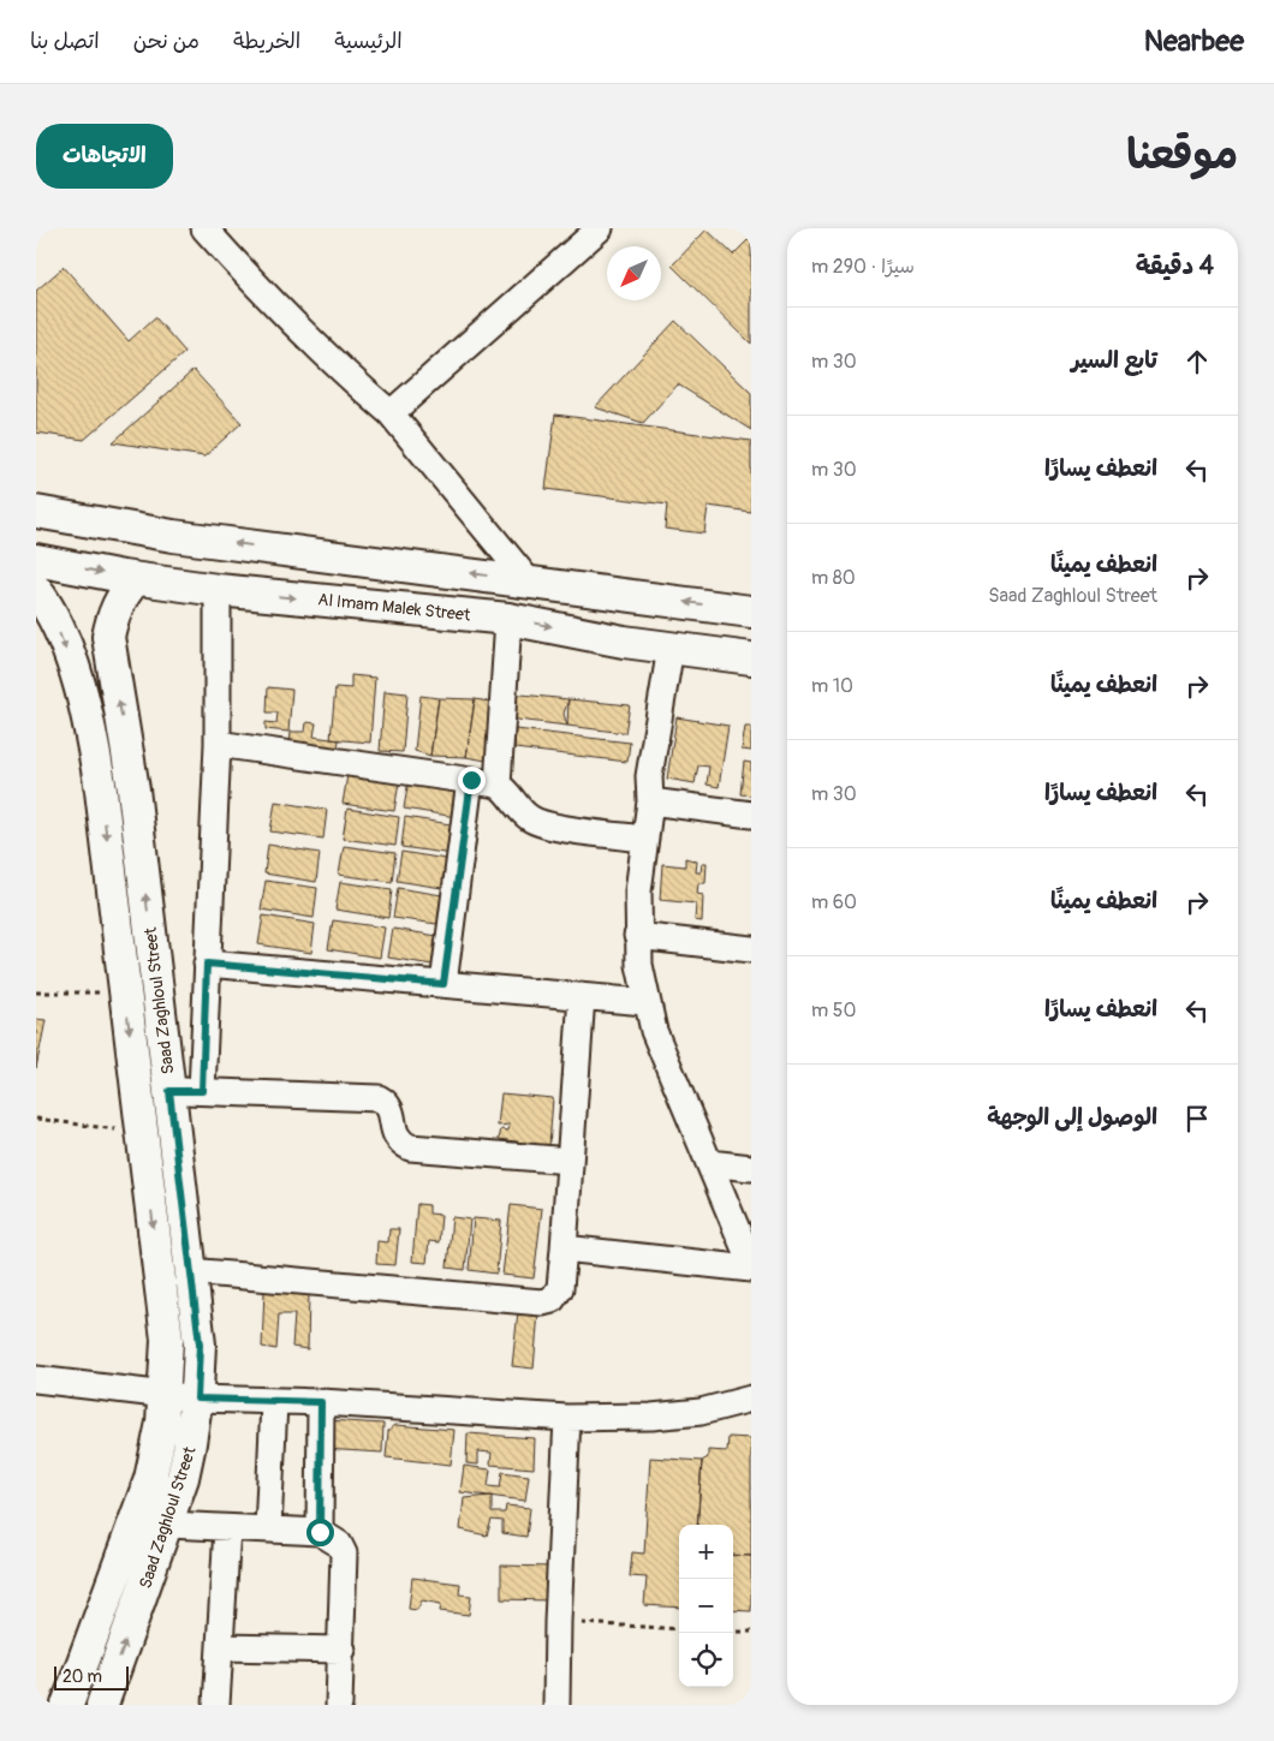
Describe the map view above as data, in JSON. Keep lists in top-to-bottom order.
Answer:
{
  "streets": {
    "street": ["Al Imam Malek Street", "Saad Zaghloul Street"]
  },
  "crossings": [
    ["Al Imam Malek Street", "Saad Zaghloul Street"]
  ],
  "scale_bar": "20 m",
  "north": "bottom left",
  "page": {
    "header": "Nearbee",
    "nav": [
      "الرئيسية",
      "الخريطة",
      "من نحن",
      "اتصل بنا"
    ],
    "title": "موقعنا",
    "buttons": "الاتجاهات",
    "heading": ["4 دقيقة", "سيرًا · 290 m"],
    "list": [
      ["تابع السير", "30 m"],
      ["انعطف يسارًا", "30 m"],
      ["انعطف يمينًا", "Saad Zaghloul Street", "80 m"],
      ["انعطف يمينًا", "10 m"],
      ["انعطف يسارًا", "30 m"],
      ["انعطف يمينًا", "60 m"],
      ["انعطف يسارًا", "50 m"],
      "الوصول إلى الوجهة"
    ],
    "map_buttons": ["+", "−"],
    "scale": "20 m"
  }
}
